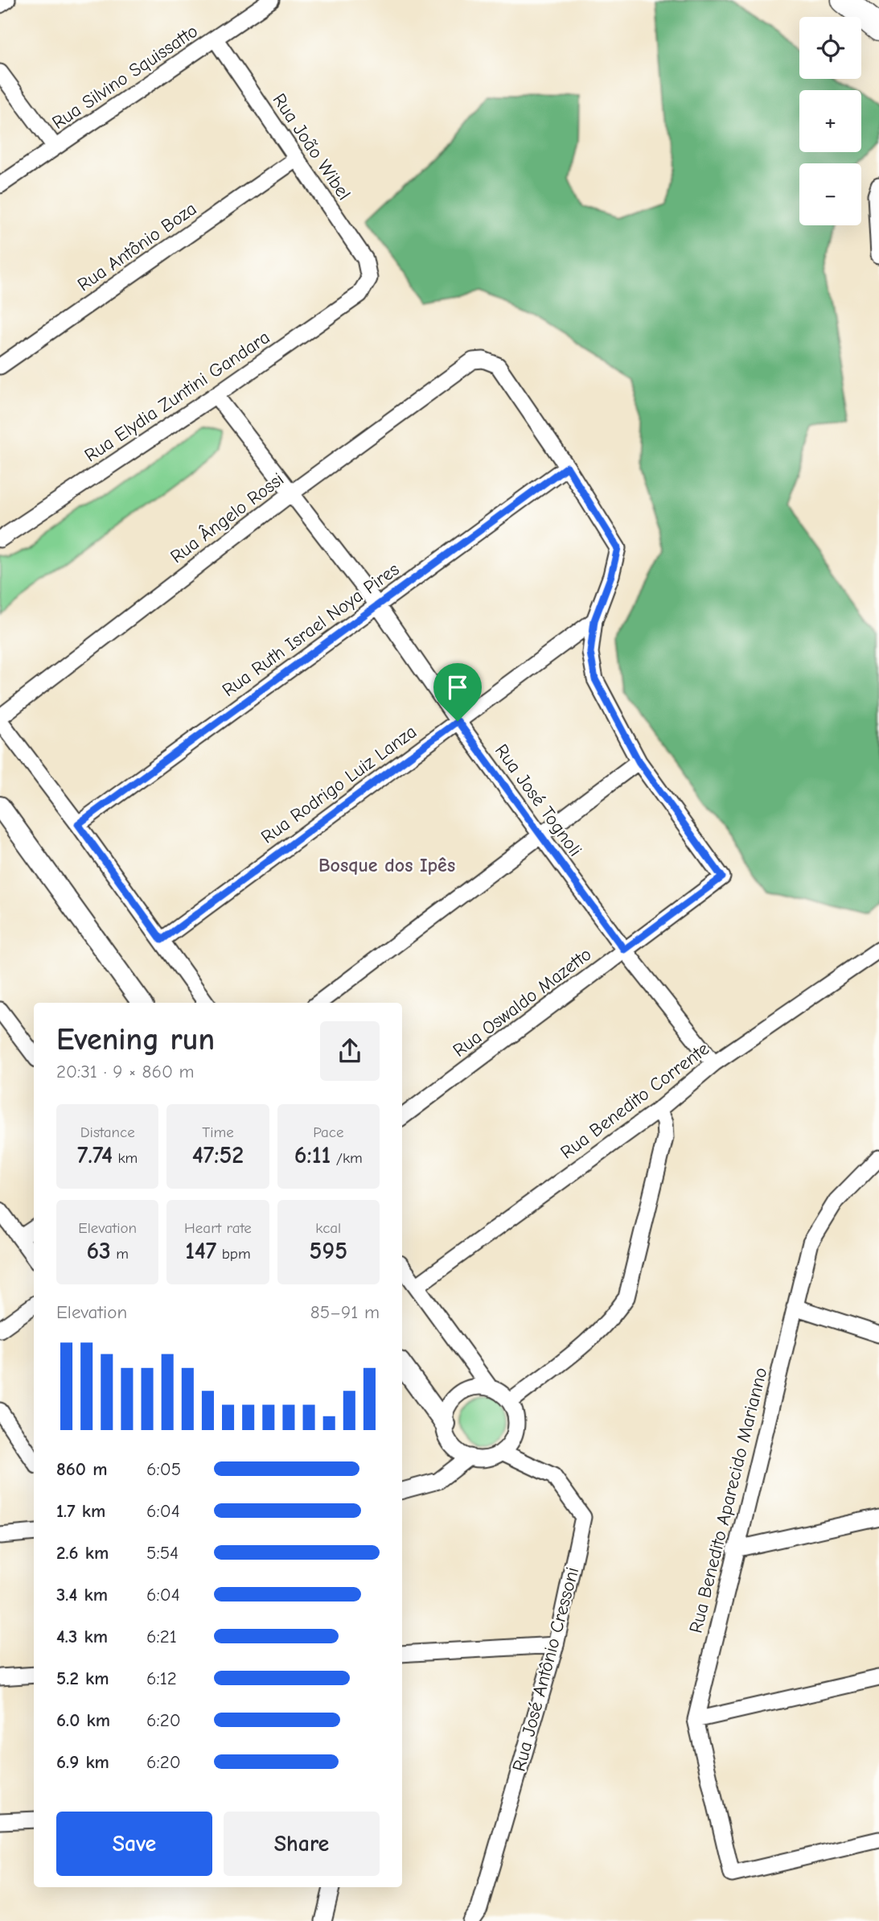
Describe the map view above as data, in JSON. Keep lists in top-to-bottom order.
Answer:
{
  "streets": {
    "street": [
      "Rua Silvino Squissatto",
      "Rua João Wibel",
      "Rua Antônio Boza",
      "Rua Elydia Zuntini Gandara",
      "Rua Ângelo Rossi",
      "Rua Ruth Israel Noya Pires",
      "Rua Rodrigo Luiz Lanza",
      "Rua José Tognoli",
      "Rua Oswaldo Mazetto",
      "Rua Benedito Corrente",
      "Rua Benedito Aparecido Marianno",
      "Rua José Antônio Cressoni"
    ]
  },
  "crossings": [
    ["Rua Silvino Squissatto", "Rua João Wibel"],
    ["Rua João Wibel", "Rua Antônio Boza"],
    ["Rua João Wibel", "Rua Elydia Zuntini Gandara"],
    ["Rua Elydia Zuntini Gandara", "Rua José Tognoli"],
    ["Rua Ângelo Rossi", "Rua Ruth Israel Noya Pires"],
    ["Rua Ângelo Rossi", "Rua José Tognoli"],
    ["Rua Ruth Israel Noya Pires", "Rua José Tognoli"],
    ["Rua Rodrigo Luiz Lanza", "Rua José Tognoli"],
    ["Rua José Tognoli", "Rua Oswaldo Mazetto"],
    ["Rua José Tognoli", "Rua Benedito Corrente"]
  ],
  "districts": ["Bosque dos Ipês"],
  "page": {
    "map_buttons": ["+", "−"],
    "heading": ["Evening run", "20:31 · 9 × 860 m"],
    "stats": [
      ["Distance", "7.74 km"],
      ["Time", "47:52"],
      ["Pace", "6:11 /km"],
      ["Elevation", "63 m"],
      ["Heart rate", "147 bpm"],
      ["kcal", "595"]
    ],
    "chart": ["Elevation", "85–91 m"],
    "list": [
      {
        "name": "860 m",
        "note": "6:05"
      },
      {
        "name": "1.7 km",
        "note": "6:04"
      },
      {
        "name": "2.6 km",
        "note": "5:54"
      },
      {
        "name": "3.4 km",
        "note": "6:04"
      },
      {
        "name": "4.3 km",
        "note": "6:21"
      },
      {
        "name": "5.2 km",
        "note": "6:12"
      },
      {
        "name": "6.0 km",
        "note": "6:20"
      },
      {
        "name": "6.9 km",
        "note": "6:20"
      }
    ],
    "buttons": ["Save", "Share"]
  }
}
